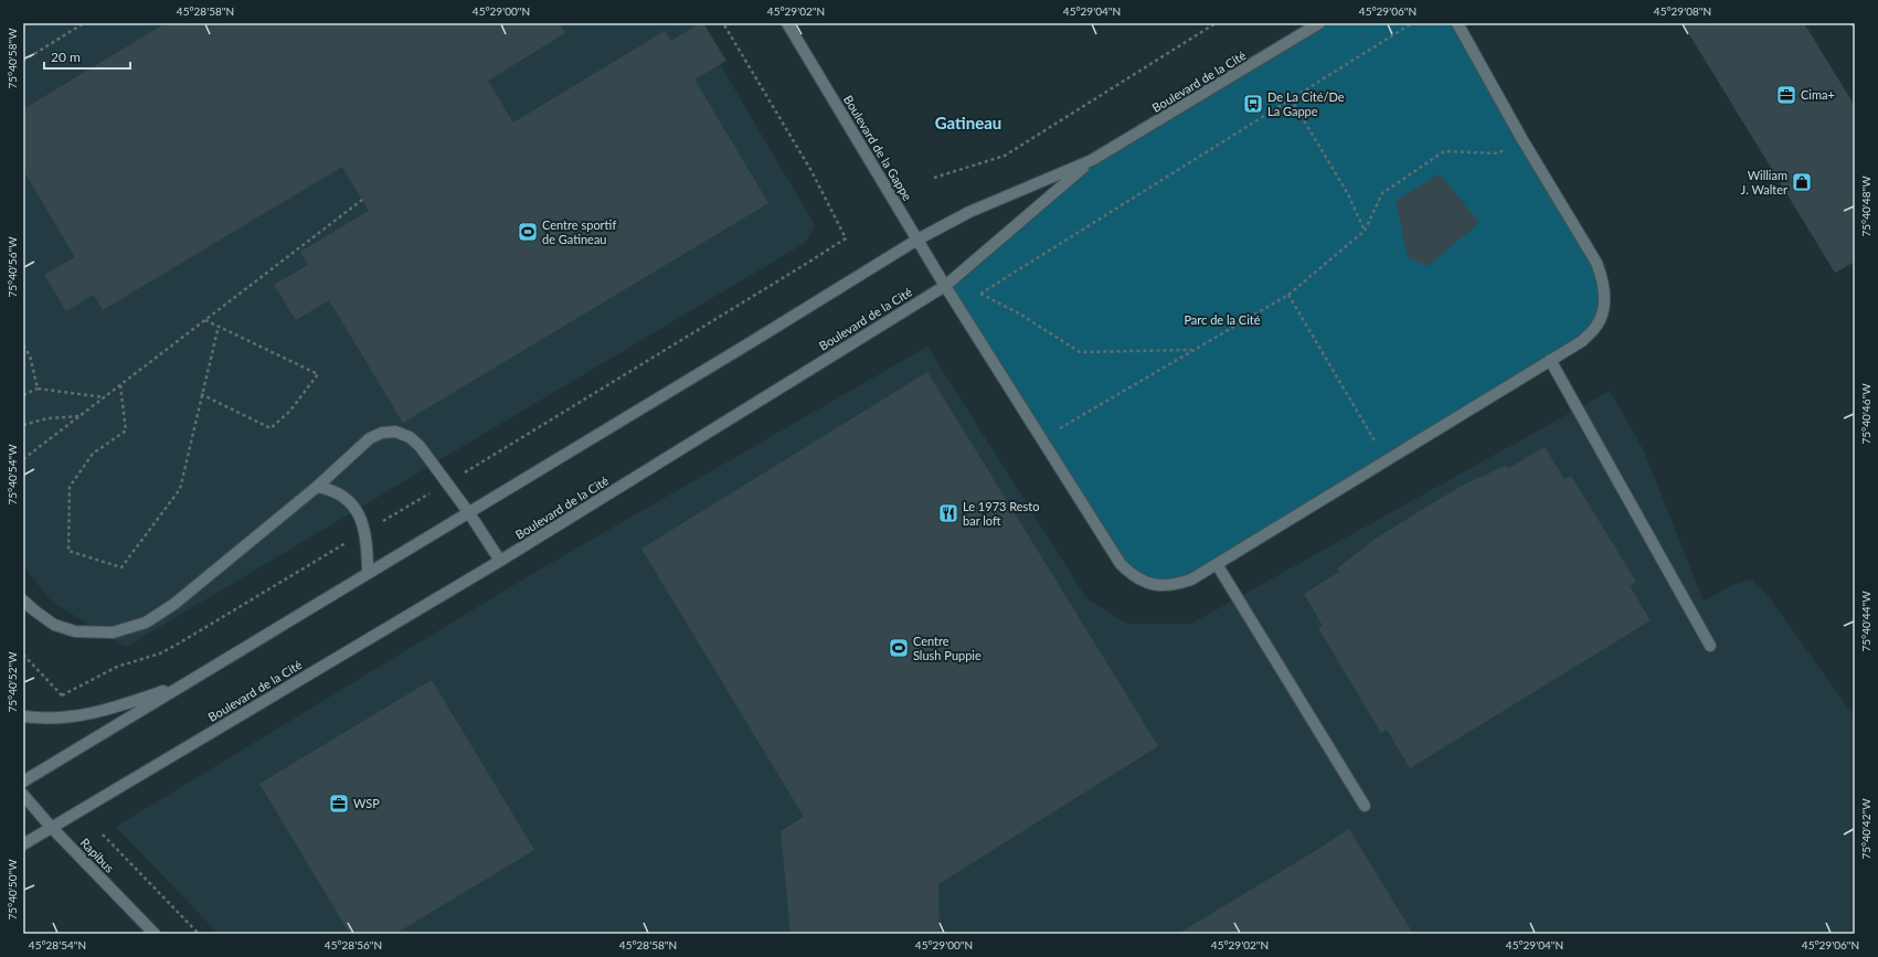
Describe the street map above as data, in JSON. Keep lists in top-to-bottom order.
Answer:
{
  "streets": {
    "street": ["Boulevard de la Cité", "Boulevard de la Gappe", "Rapibus"]
  },
  "crossings": [
    ["Boulevard de la Cité", "Boulevard de la Gappe"],
    ["Boulevard de la Cité", "Rapibus"]
  ],
  "districts": ["Gatineau"],
  "parks": ["Parc de la Cité"],
  "places": {
    "office": ["Cima+", "WSP"],
    "bus stop": ["De La Cité/De La Gappe"],
    "shop": ["William J. Walter"],
    "sports": ["Centre sportif de Gatineau", "Centre Slush Puppie"],
    "restaurant": ["Le 1973 Resto bar loft"]
  },
  "scale_bar": "20 m",
  "coordinates": [
    "45°28'58\"N",
    "45°29'00\"N",
    "45°29'02\"N",
    "45°29'04\"N",
    "45°29'06\"N",
    "45°29'08\"N",
    "75°40'58\"W",
    "75°40'48\"W",
    "75°40'56\"W",
    "75°40'46\"W",
    "75°40'54\"W",
    "75°40'44\"W",
    "75°40'52\"W",
    "75°40'42\"W",
    "75°40'50\"W",
    "45°28'54\"N",
    "45°28'56\"N"
  ]
}
